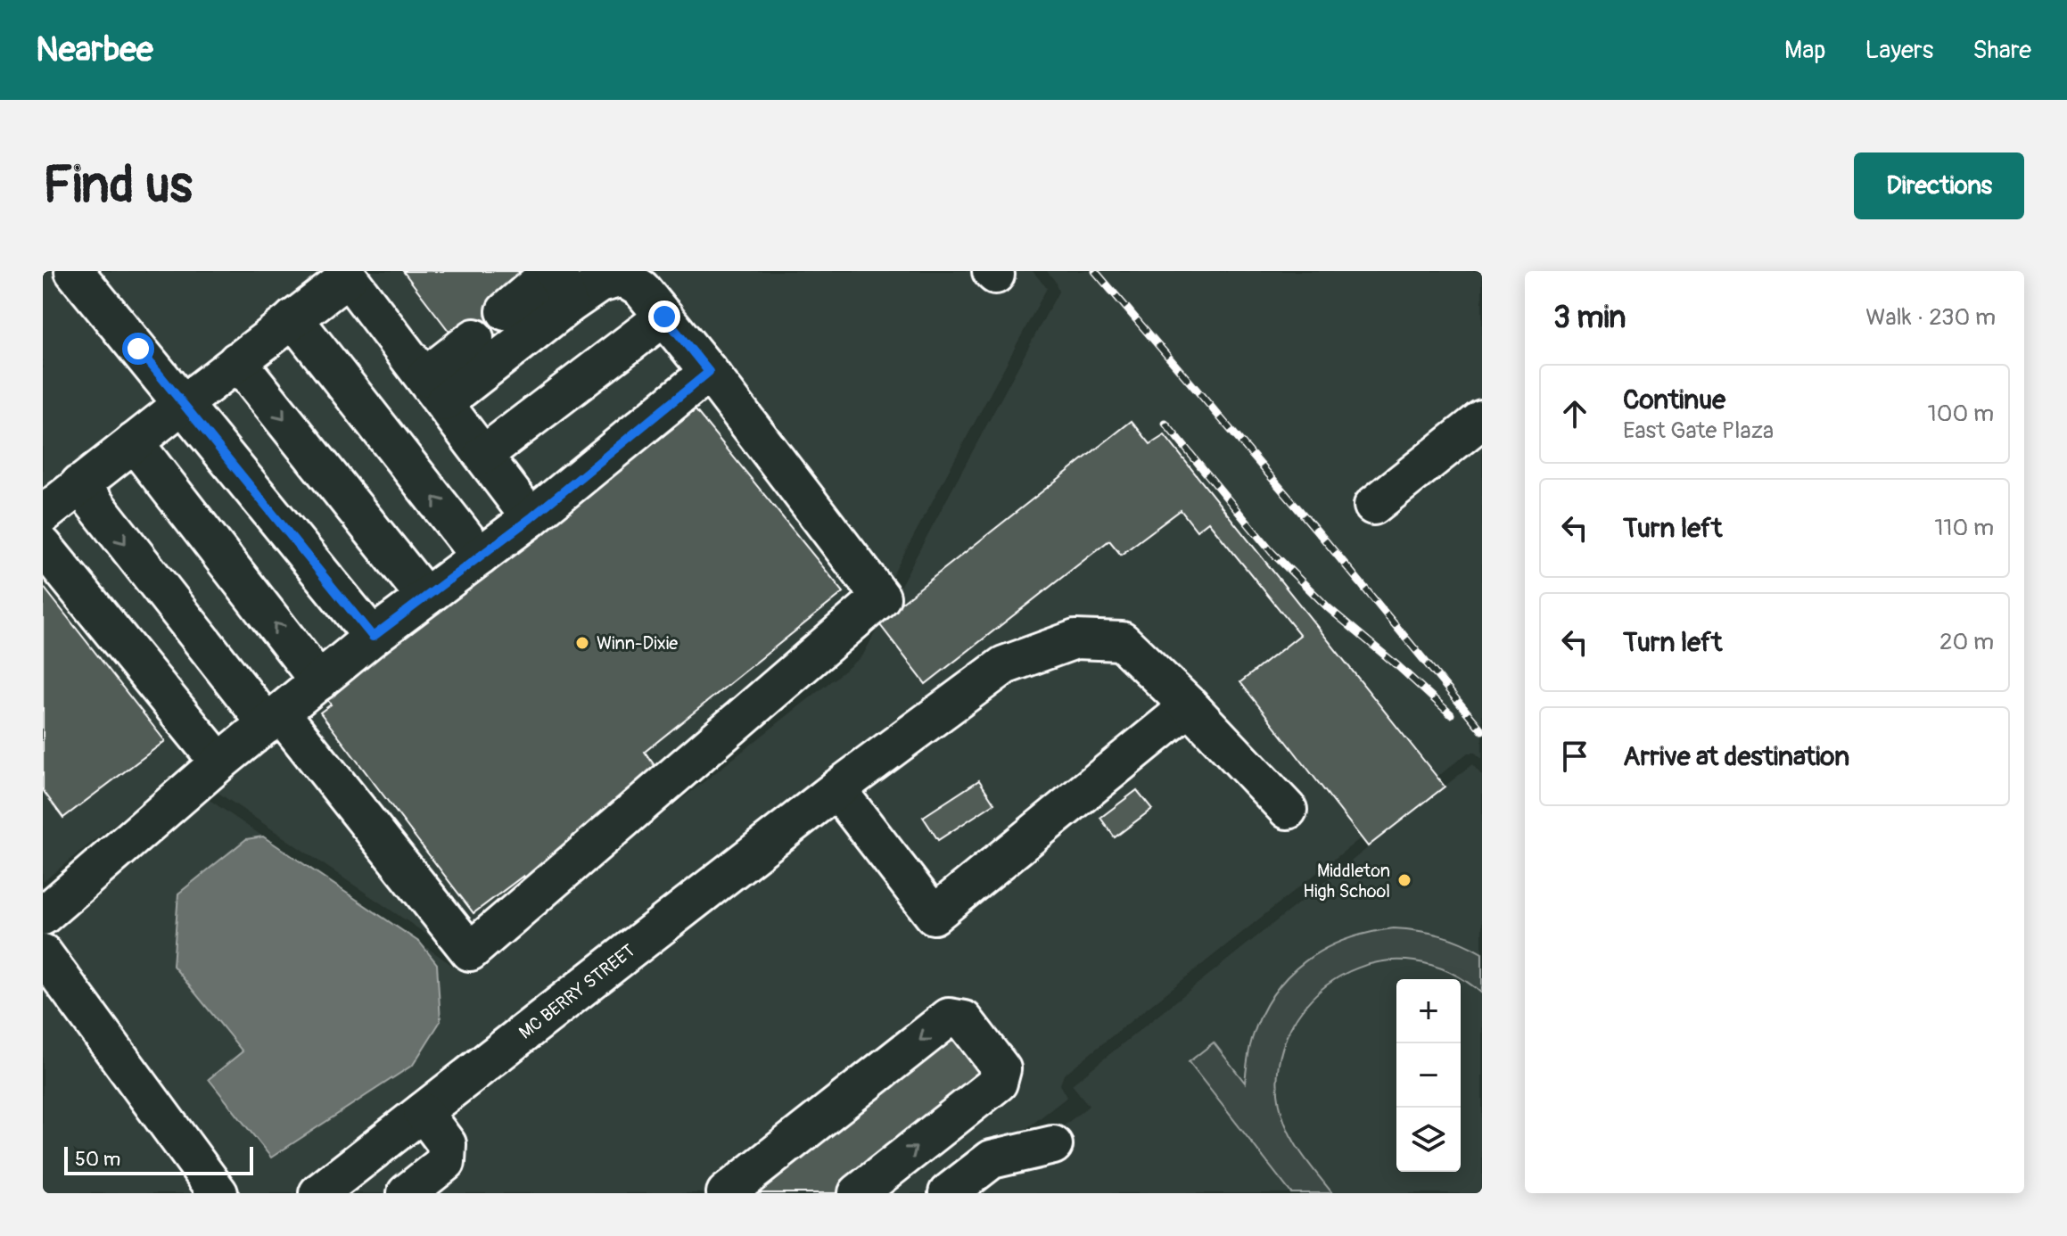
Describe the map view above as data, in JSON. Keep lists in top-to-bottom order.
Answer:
{
  "streets": {
    "street": ["MC BERRY STREET"]
  },
  "places": ["Winn-Dixie", "Middleton High School"],
  "scale_bar": "50 m",
  "page": {
    "header": "Nearbee",
    "nav": ["Map", "Layers", "Share"],
    "buttons": "Directions",
    "title": "Find us",
    "heading": ["3 min", "Walk · 230 m"],
    "list": [
      ["Continue", "East Gate Plaza", "100 m"],
      ["Turn left", "110 m"],
      ["Turn left", "20 m"],
      "Arrive at destination"
    ],
    "map_buttons": ["+", "−"],
    "scale": "50 m"
  }
}
